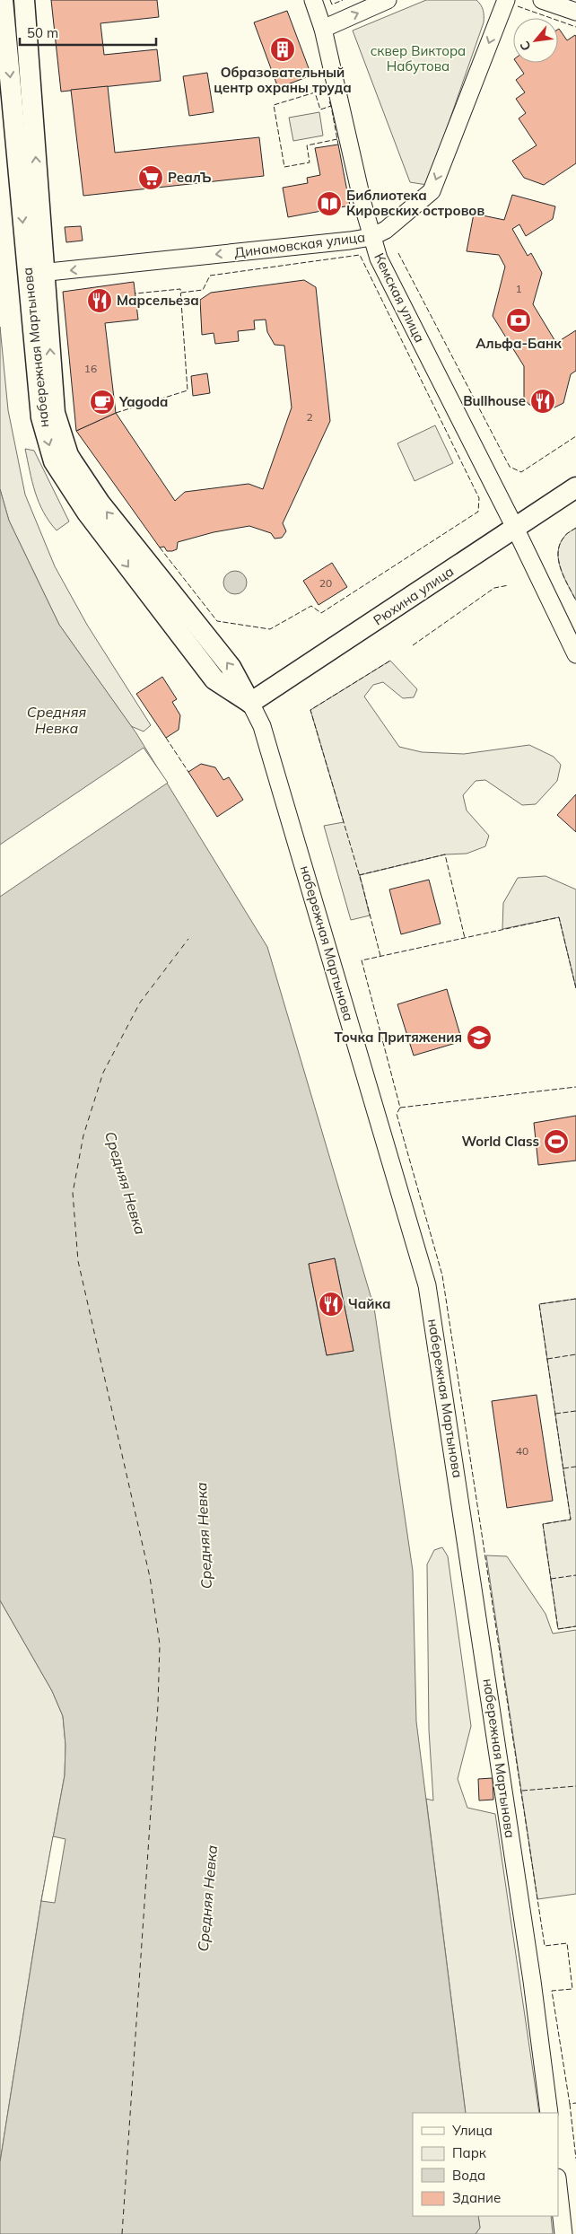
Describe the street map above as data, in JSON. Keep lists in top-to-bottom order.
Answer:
{
  "streets": {
    "street": [
      "Динамовская улица",
      "Кемская улица",
      "набережная Мартынова",
      "Рюхина улица"
    ]
  },
  "crossings": [
    ["Динамовская улица", "Кемская улица"],
    ["Динамовская улица", "набережная Мартынова"],
    ["Кемская улица", "Рюхина улица"],
    ["набережная Мартынова", "Рюхина улица"]
  ],
  "one_way": ["Динамовская улица"],
  "water": ["Средняя Невка"],
  "parks": ["сквер Виктора Набутова"],
  "places": {
    "building": ["Образовательный центр охраны труда"],
    "supermarket": ["РеалЪ"],
    "library": ["Библиотека Кировских островов"],
    "restaurant": ["Марсельеза", "Bullhouse", "Чайка"],
    "bank": ["Альфа-Банк"],
    "cafe": ["Yagoda"],
    "school or university": ["Точка Притяжения"],
    "sports": ["World Class"]
  },
  "house_numbers": [
    "1",
    "16",
    "2",
    "20",
    "40"
  ],
  "legend": [
    "Улица",
    "Парк",
    "Вода",
    "Здание"
  ],
  "scale_bar": "50 m",
  "north": "bottom left"
}
